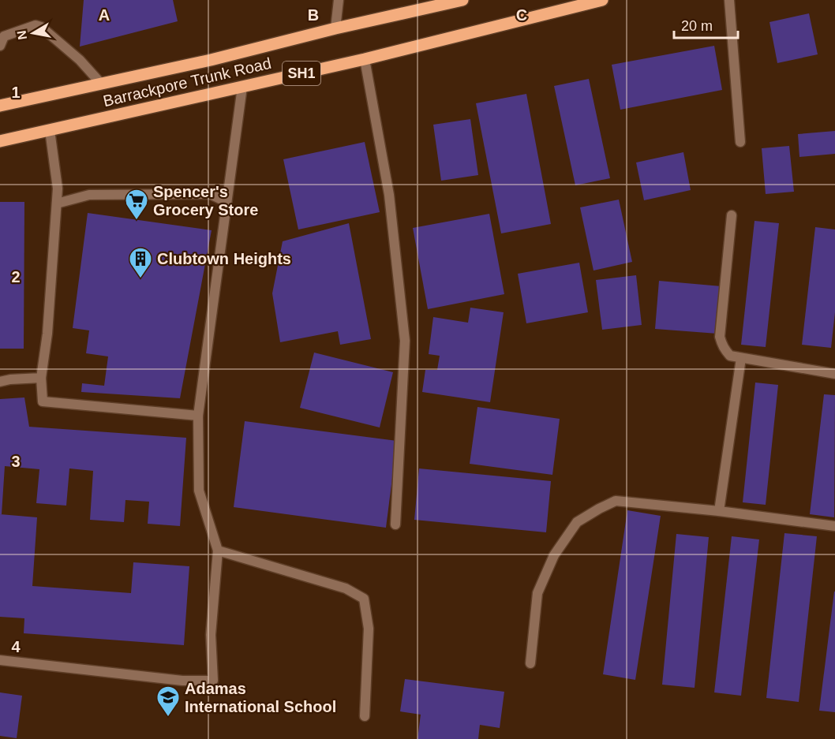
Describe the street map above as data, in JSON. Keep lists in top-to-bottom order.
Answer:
{
  "streets": {
    "main road": ["SH1", "Barrackpore Trunk Road"]
  },
  "places": {
    "supermarket": ["Spencer's Grocery Store"],
    "building": ["Clubtown Heights"],
    "school or university": ["Adamas International School"]
  },
  "scale_bar": "20 m",
  "north": "left",
  "grid": {
    "columns": ["A", "B", "C"],
    "rows": [
      "1",
      "2",
      "3",
      "4"
    ]
  }
}
